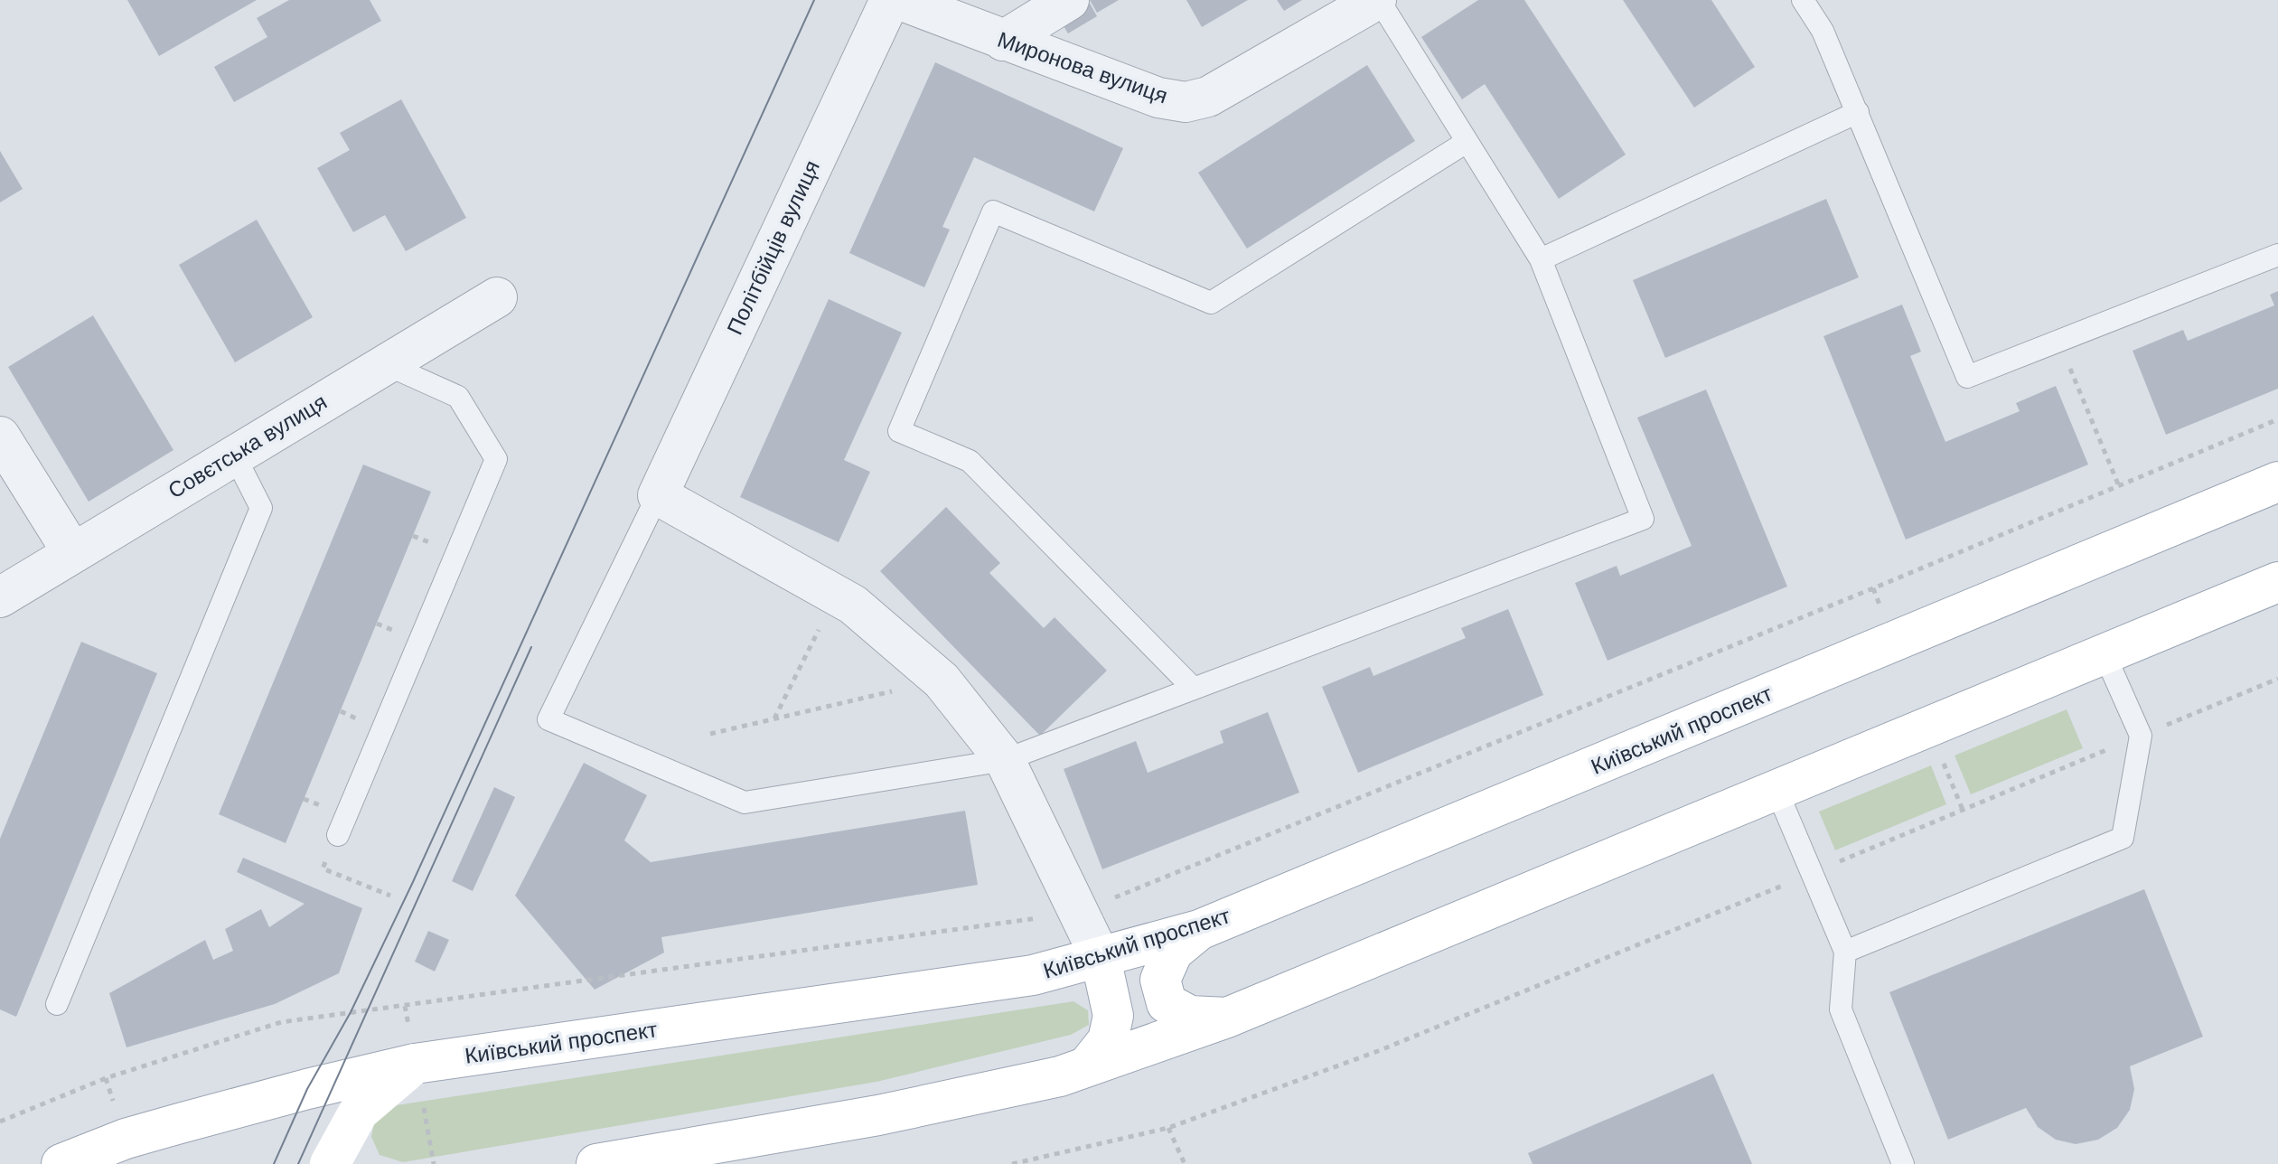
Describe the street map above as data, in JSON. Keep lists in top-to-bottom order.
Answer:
{
  "streets": {
    "main road": ["Київський проспект"],
    "street": ["Миронова вулиця", "Політбійців вулиця", "Совєтська вулиця"]
  }
}
